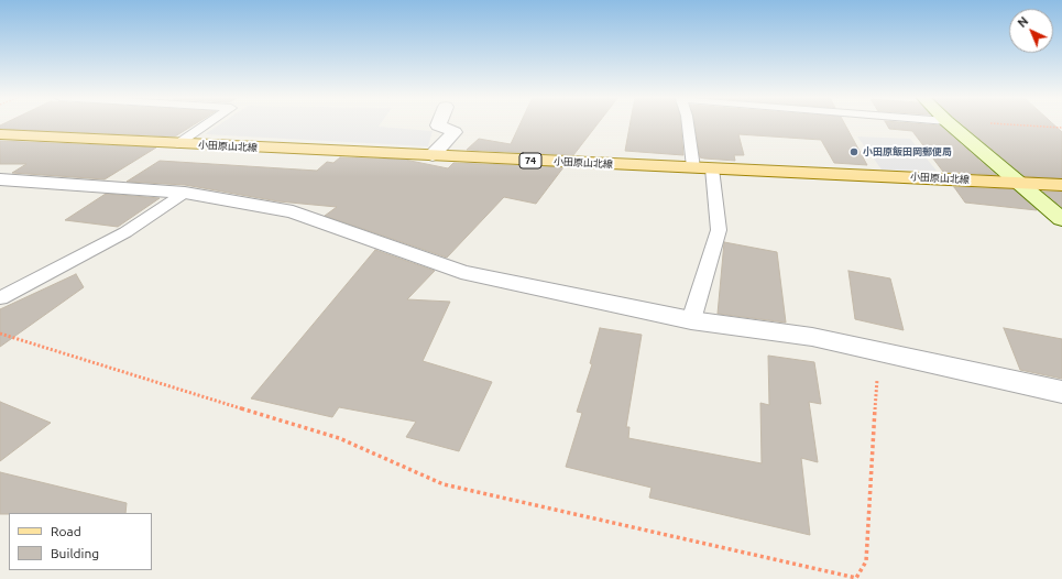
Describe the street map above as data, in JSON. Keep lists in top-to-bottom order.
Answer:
{
  "streets": {
    "main road": ["小田原山北線", "74"]
  },
  "places": ["小田原飯田岡郵便局"],
  "legend": ["Road", "Building"],
  "north": "top left"
}
